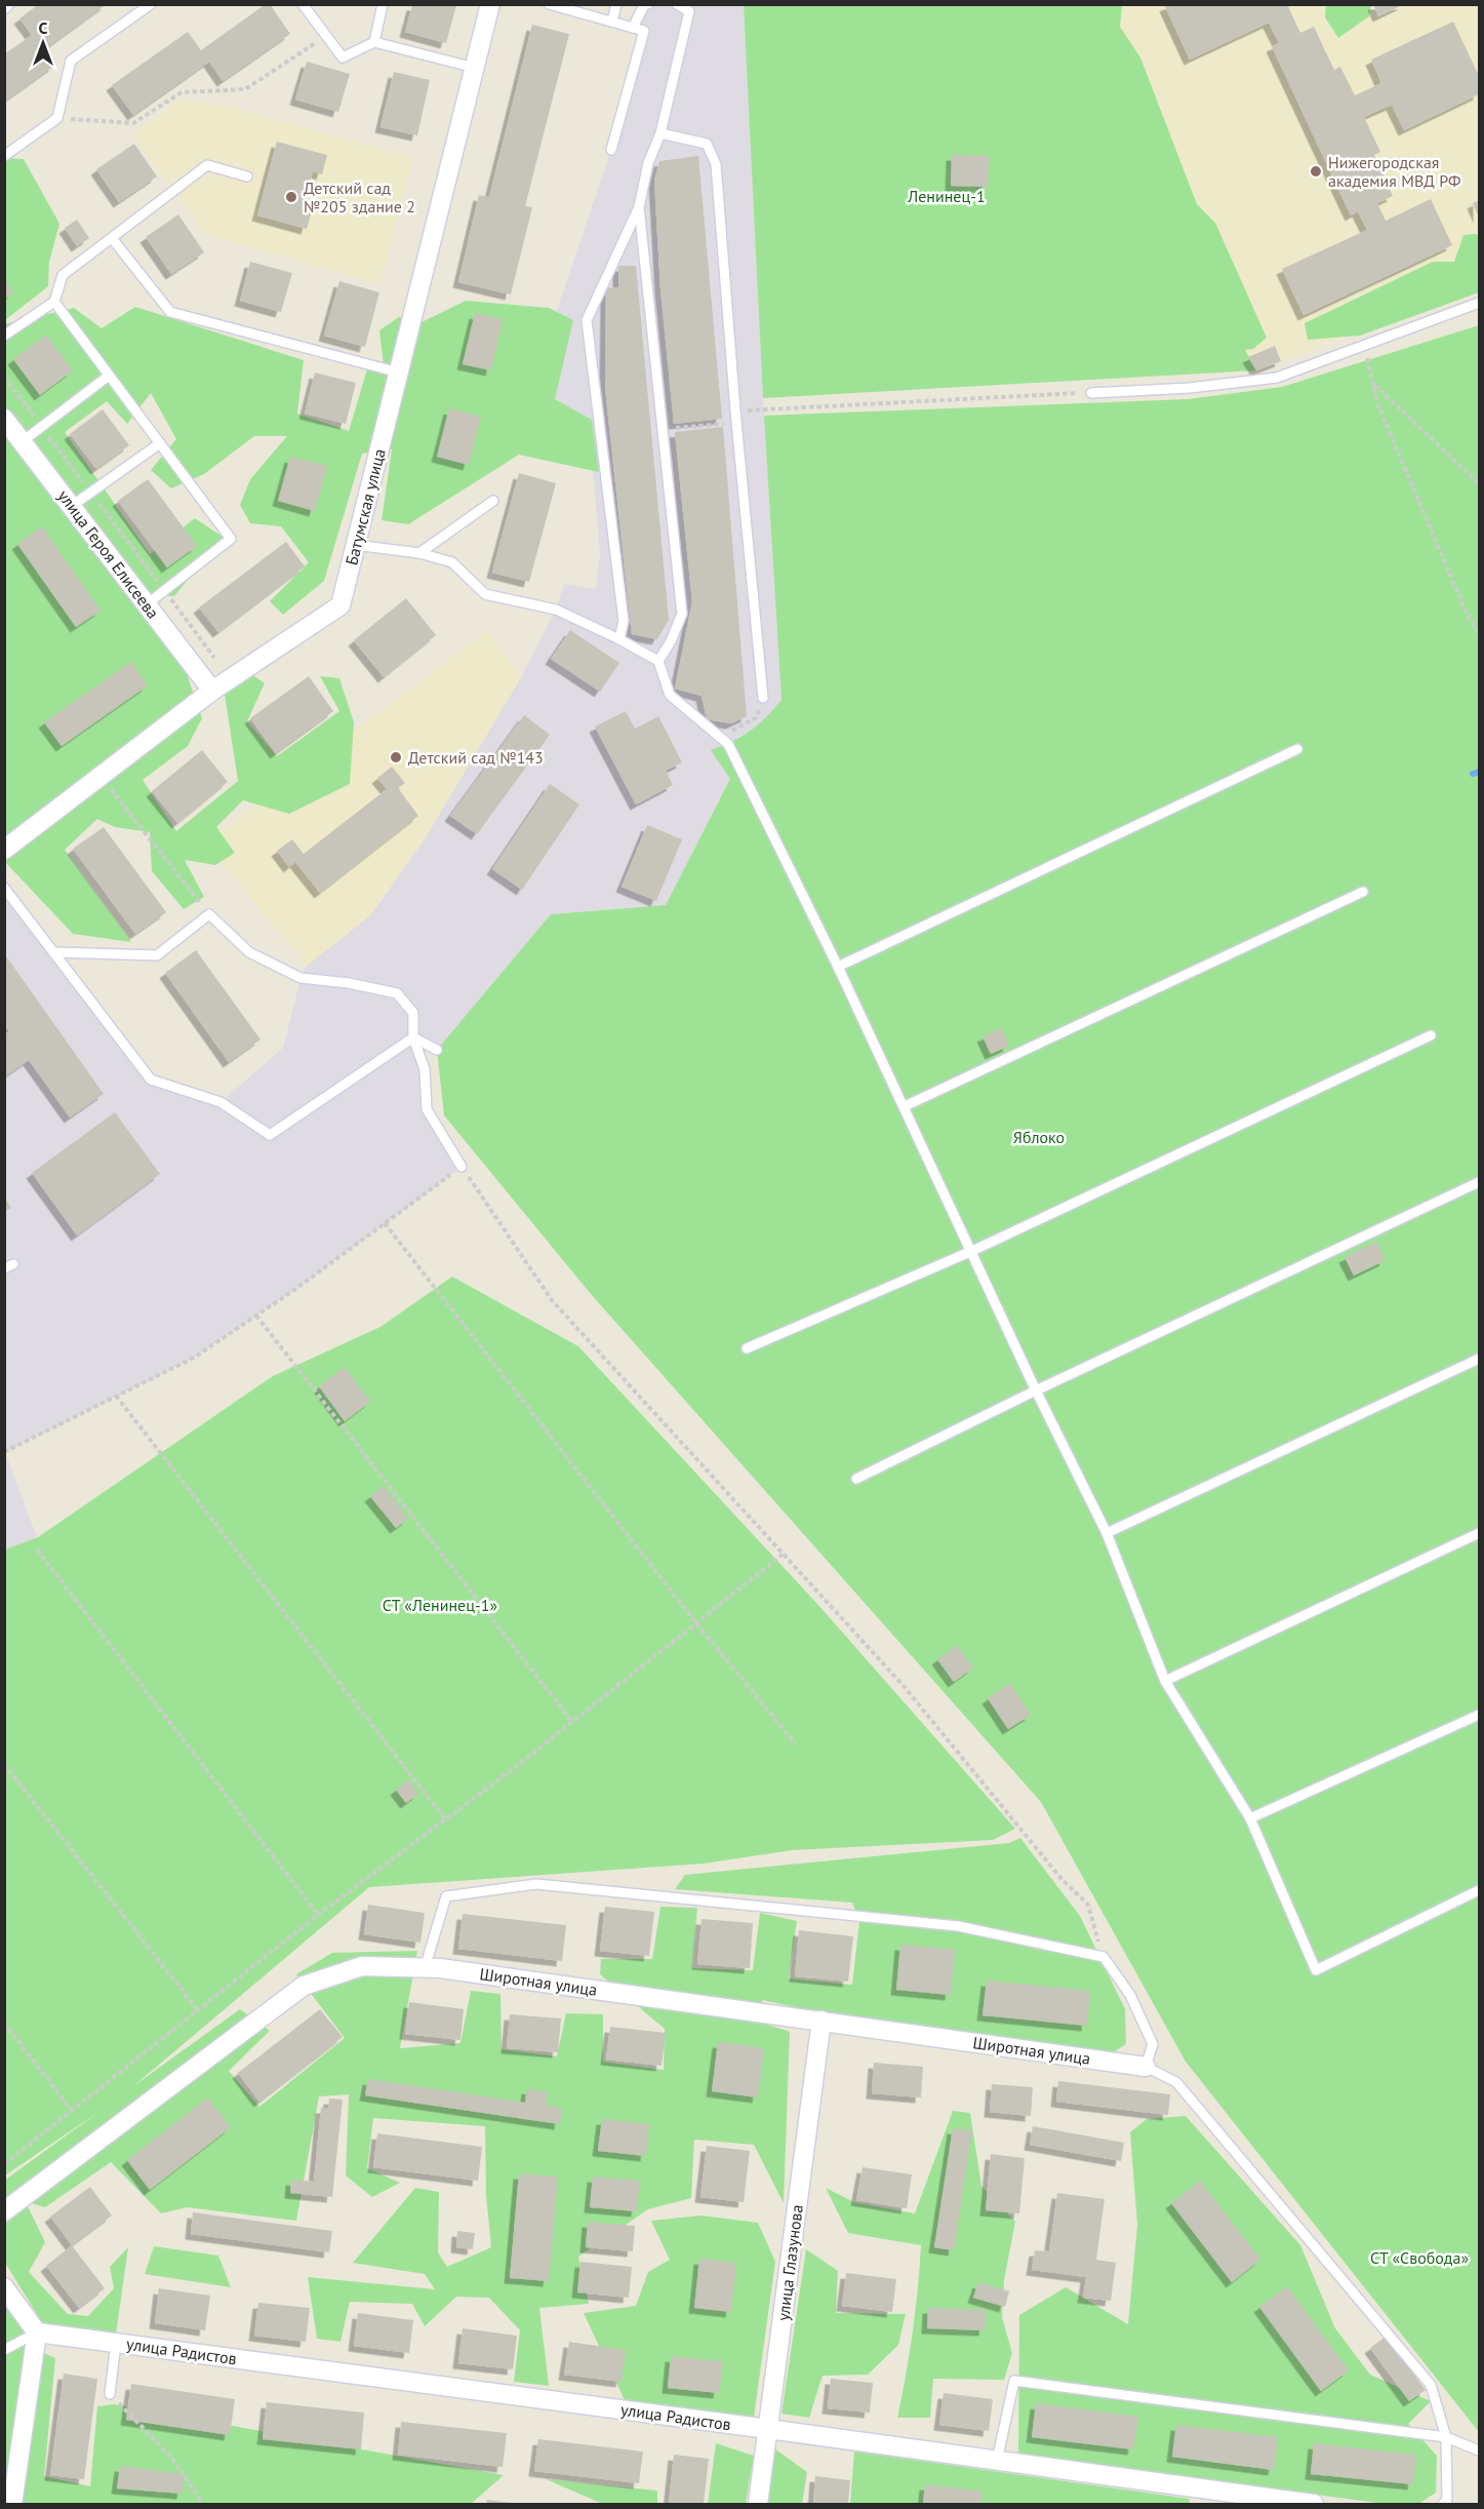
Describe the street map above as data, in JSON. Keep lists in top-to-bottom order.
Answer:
{
  "streets": {
    "street": [
      "Батумская улица",
      "улица Героя Елисеева",
      "Широтная улица",
      "улица Глазунова",
      "улица Радистов"
    ]
  },
  "crossings": [
    ["Батумская улица", "улица Героя Елисеева"],
    ["Широтная улица", "улица Глазунова"],
    ["улица Глазунова", "улица Радистов"]
  ],
  "parks": [
    "Ленинец-1",
    "Яблоко",
    "СТ «Ленинец-1»",
    "СТ «Свобода»"
  ],
  "places": ["Нижегородская академия МВД РФ", "Детский сад №205 здание 2", "Детский сад №143"],
  "north": "top"
}
